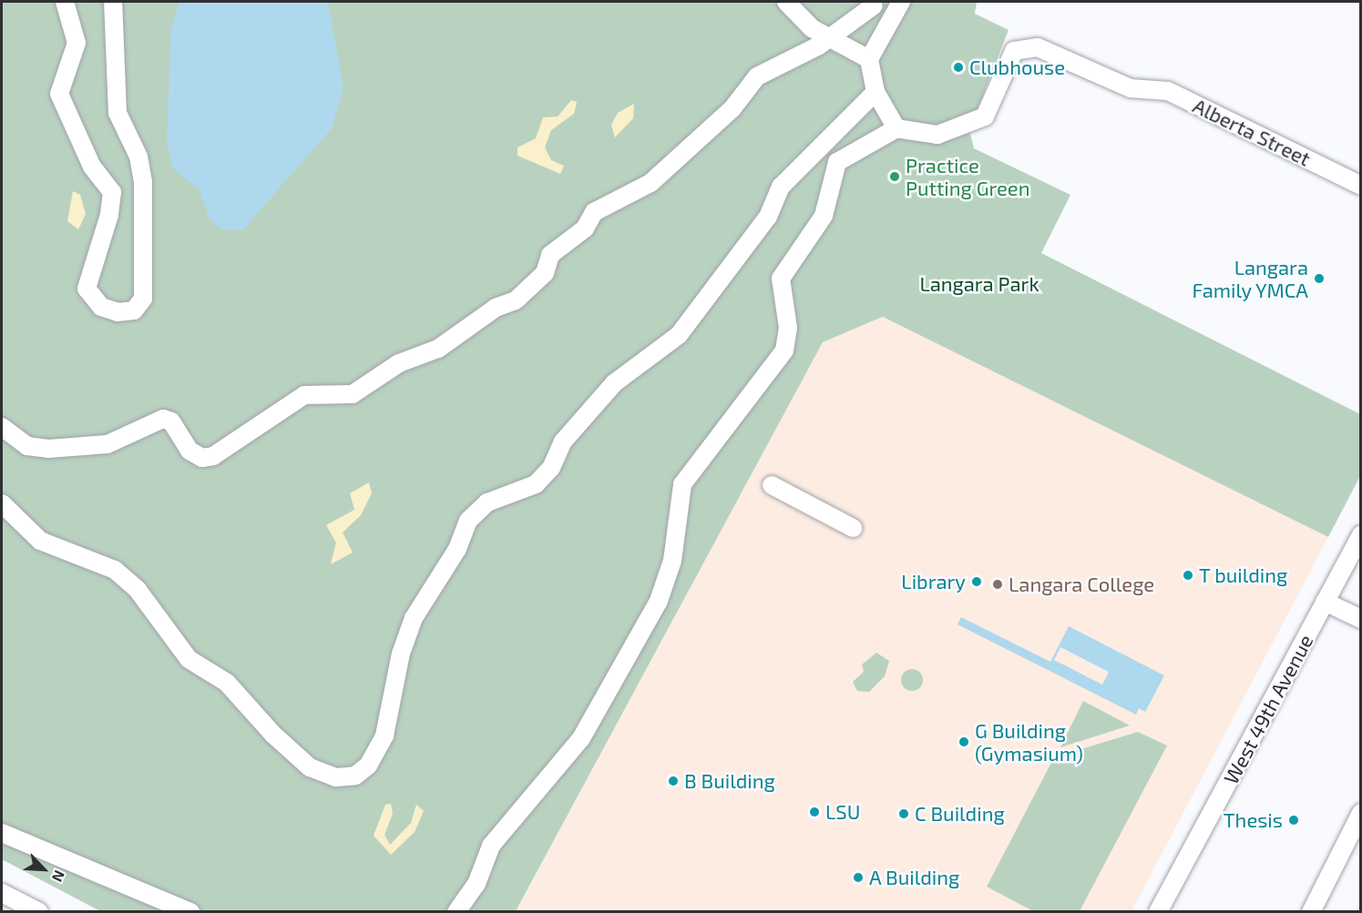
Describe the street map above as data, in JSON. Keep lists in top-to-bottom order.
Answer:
{
  "streets": {
    "street": ["Alberta Street", "West 49th Avenue"]
  },
  "parks": ["Langara Park"],
  "places": [
    "Clubhouse",
    "Practice Putting Green",
    "Langara Family YMCA",
    "T building",
    "Library",
    "Langara College",
    "G Building (Gymasium)",
    "B Building",
    "LSU",
    "C Building",
    "Thesis",
    "A Building"
  ],
  "north": "bottom right"
}
